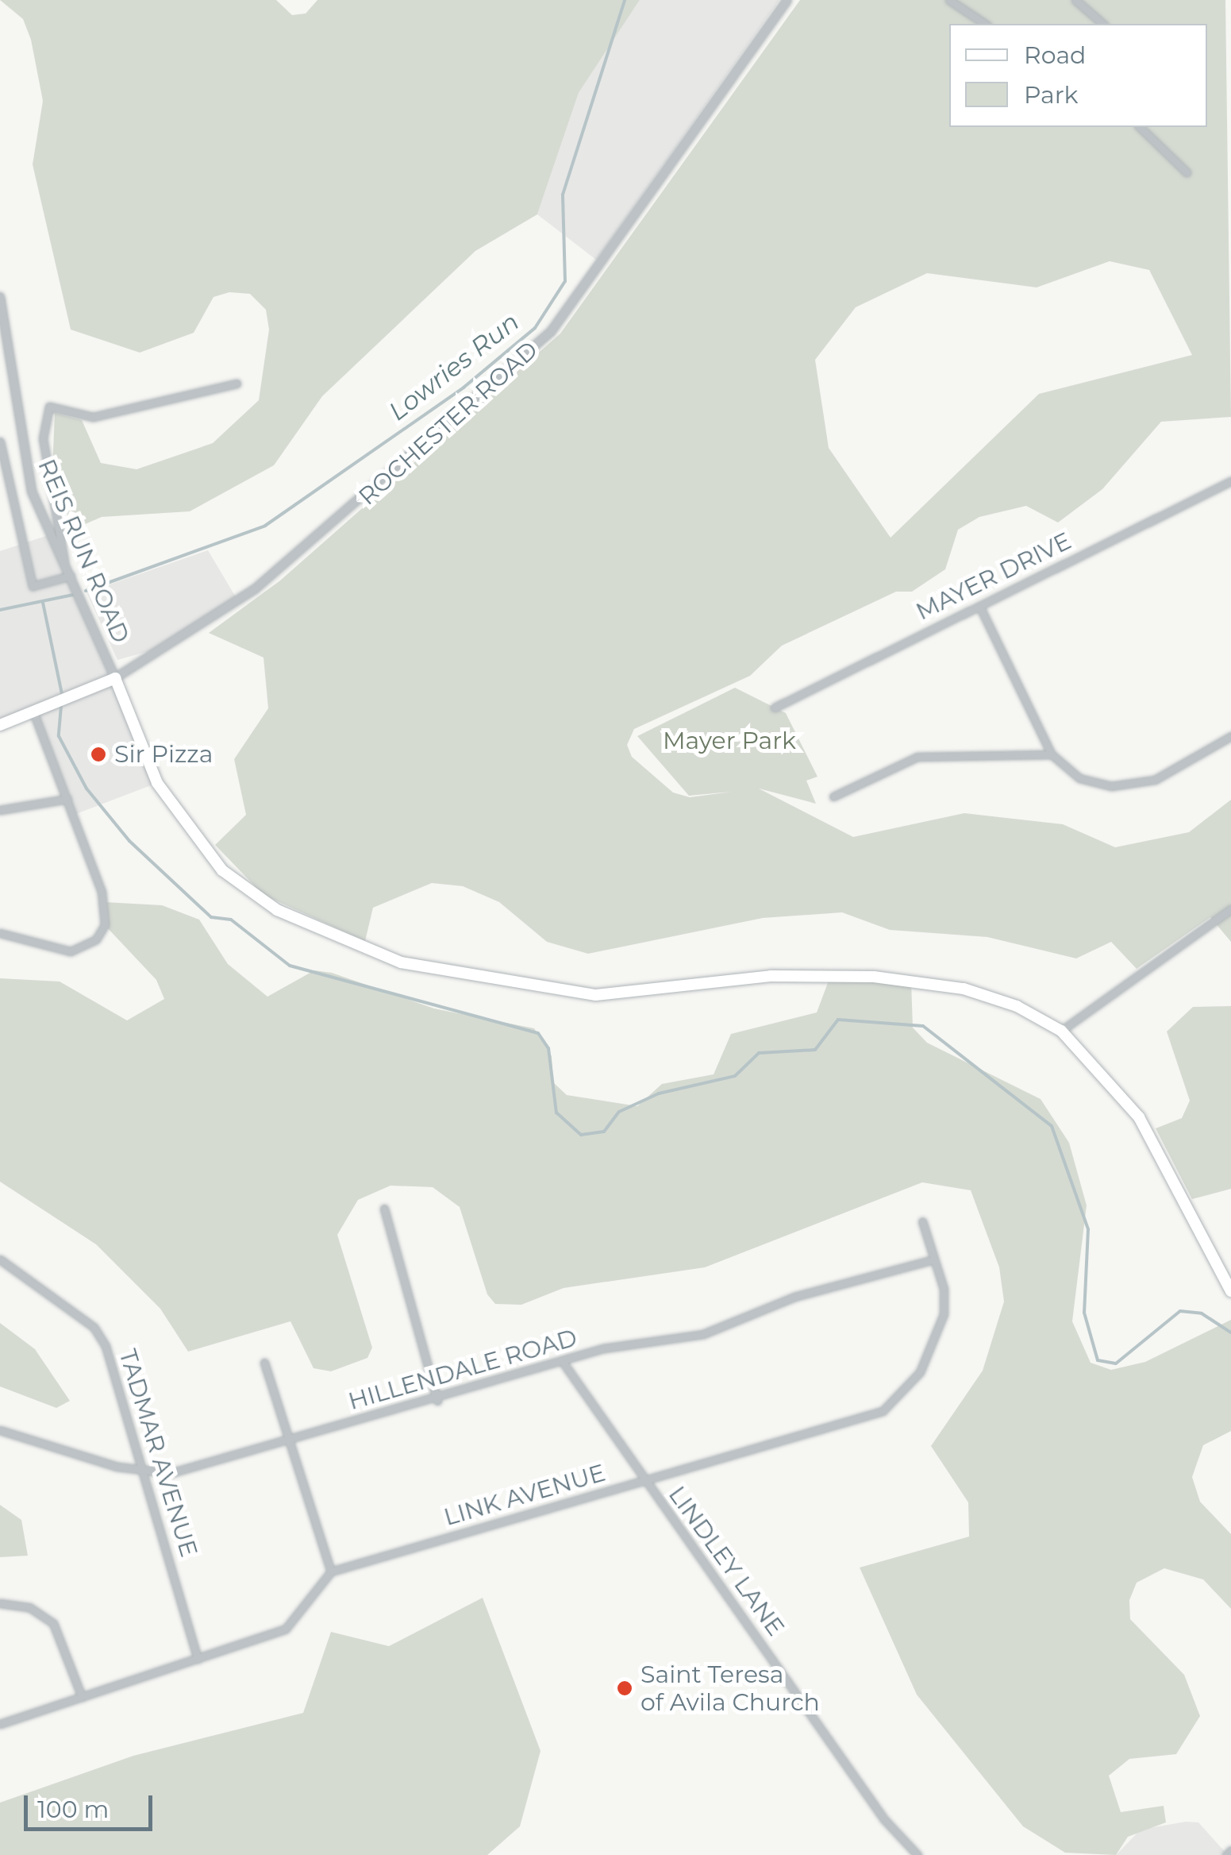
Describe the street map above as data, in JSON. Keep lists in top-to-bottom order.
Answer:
{
  "streets": {
    "main road": ["ROCHESTER ROAD"],
    "street": [
      "REIS RUN ROAD",
      "MAYER DRIVE",
      "HILLENDALE ROAD",
      "TADMAR AVENUE",
      "LINK AVENUE",
      "LINDLEY LANE"
    ]
  },
  "crossings": [
    ["ROCHESTER ROAD", "REIS RUN ROAD"],
    ["HILLENDALE ROAD", "TADMAR AVENUE"],
    ["HILLENDALE ROAD", "LINK AVENUE"],
    ["HILLENDALE ROAD", "LINDLEY LANE"],
    ["LINK AVENUE", "LINDLEY LANE"]
  ],
  "water": ["Lowries Run"],
  "parks": ["Mayer Park"],
  "places": ["Sir Pizza", "Saint Teresa of Avila Church"],
  "legend": ["Road", "Park"],
  "scale_bar": "100 m"
}
